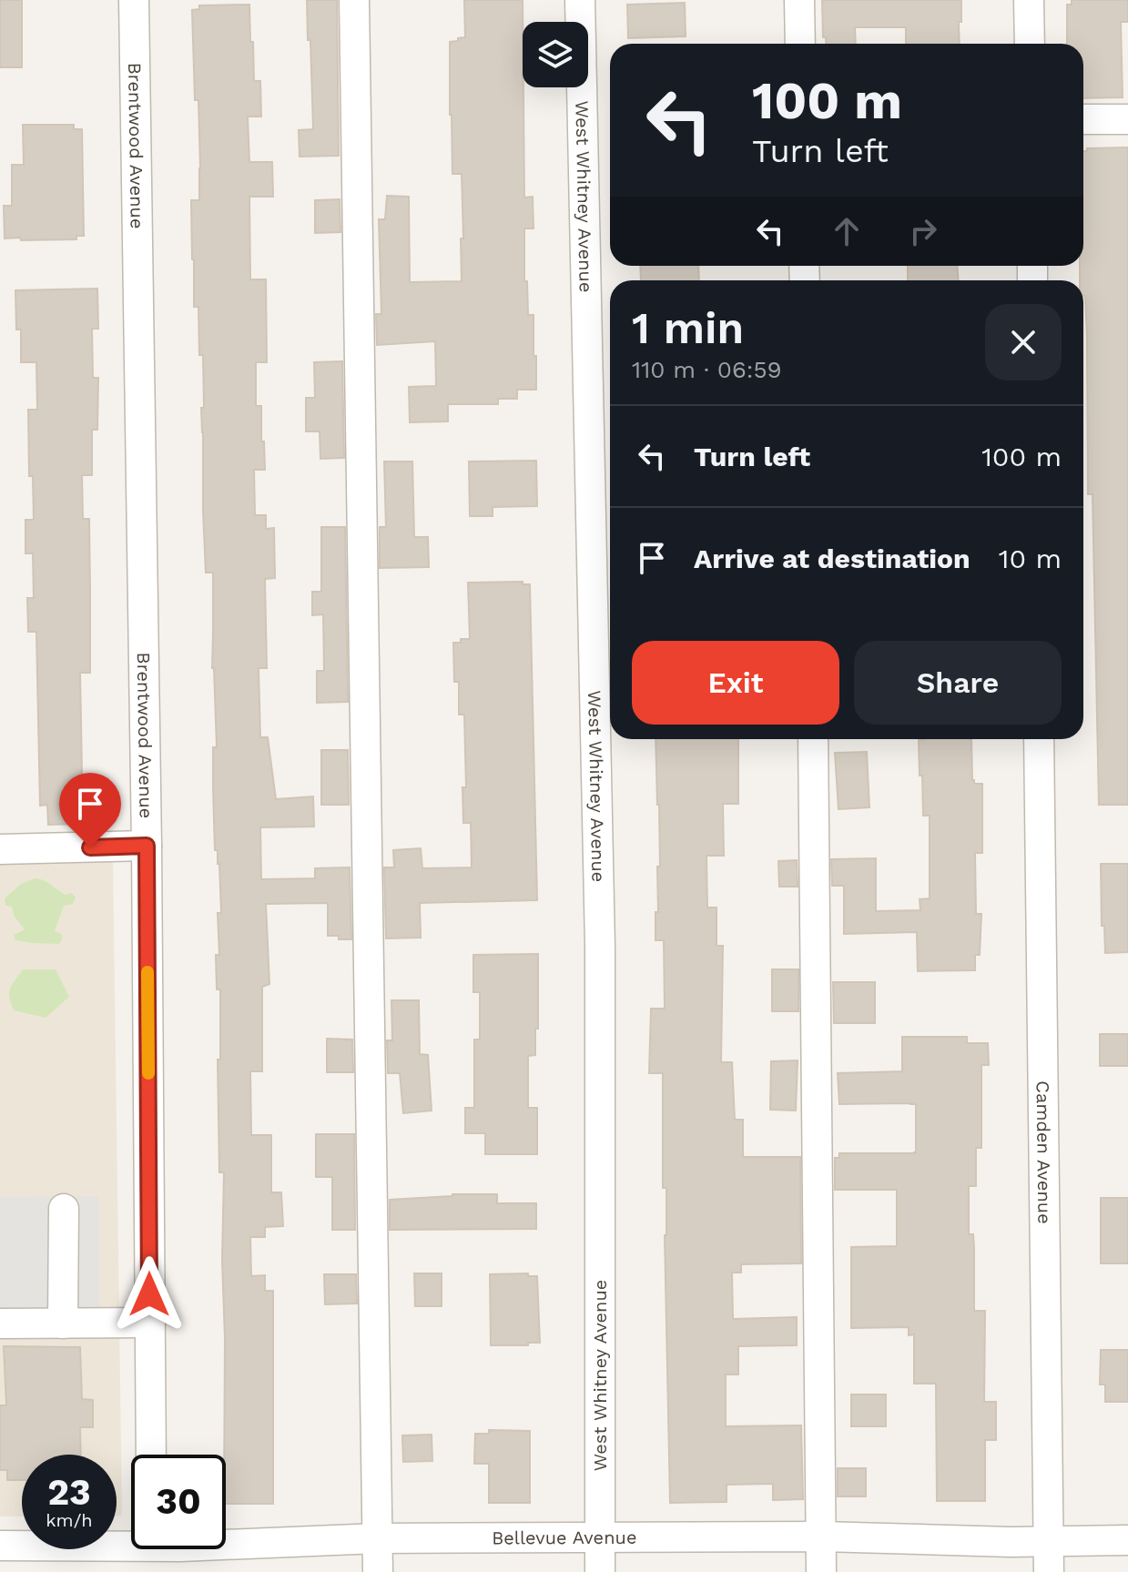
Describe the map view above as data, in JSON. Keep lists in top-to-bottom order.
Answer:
{
  "streets": {
    "street": [
      "Brentwood Avenue",
      "West Whitney Avenue",
      "Camden Avenue",
      "Bellevue Avenue"
    ]
  },
  "crossings": [
    ["West Whitney Avenue", "Bellevue Avenue"],
    ["Camden Avenue", "Bellevue Avenue"]
  ],
  "page": {
    "turn": ["100 m", "Turn left"],
    "heading": ["1 min", "110 m · 06:59"],
    "list": [
      {
        "name": "Turn left",
        "value": "100 m"
      },
      {
        "name": "Arrive at destination",
        "value": "10 m"
      }
    ],
    "buttons": ["Exit", "Share"],
    "speed": "23 km/h",
    "limit": "30"
  }
}
